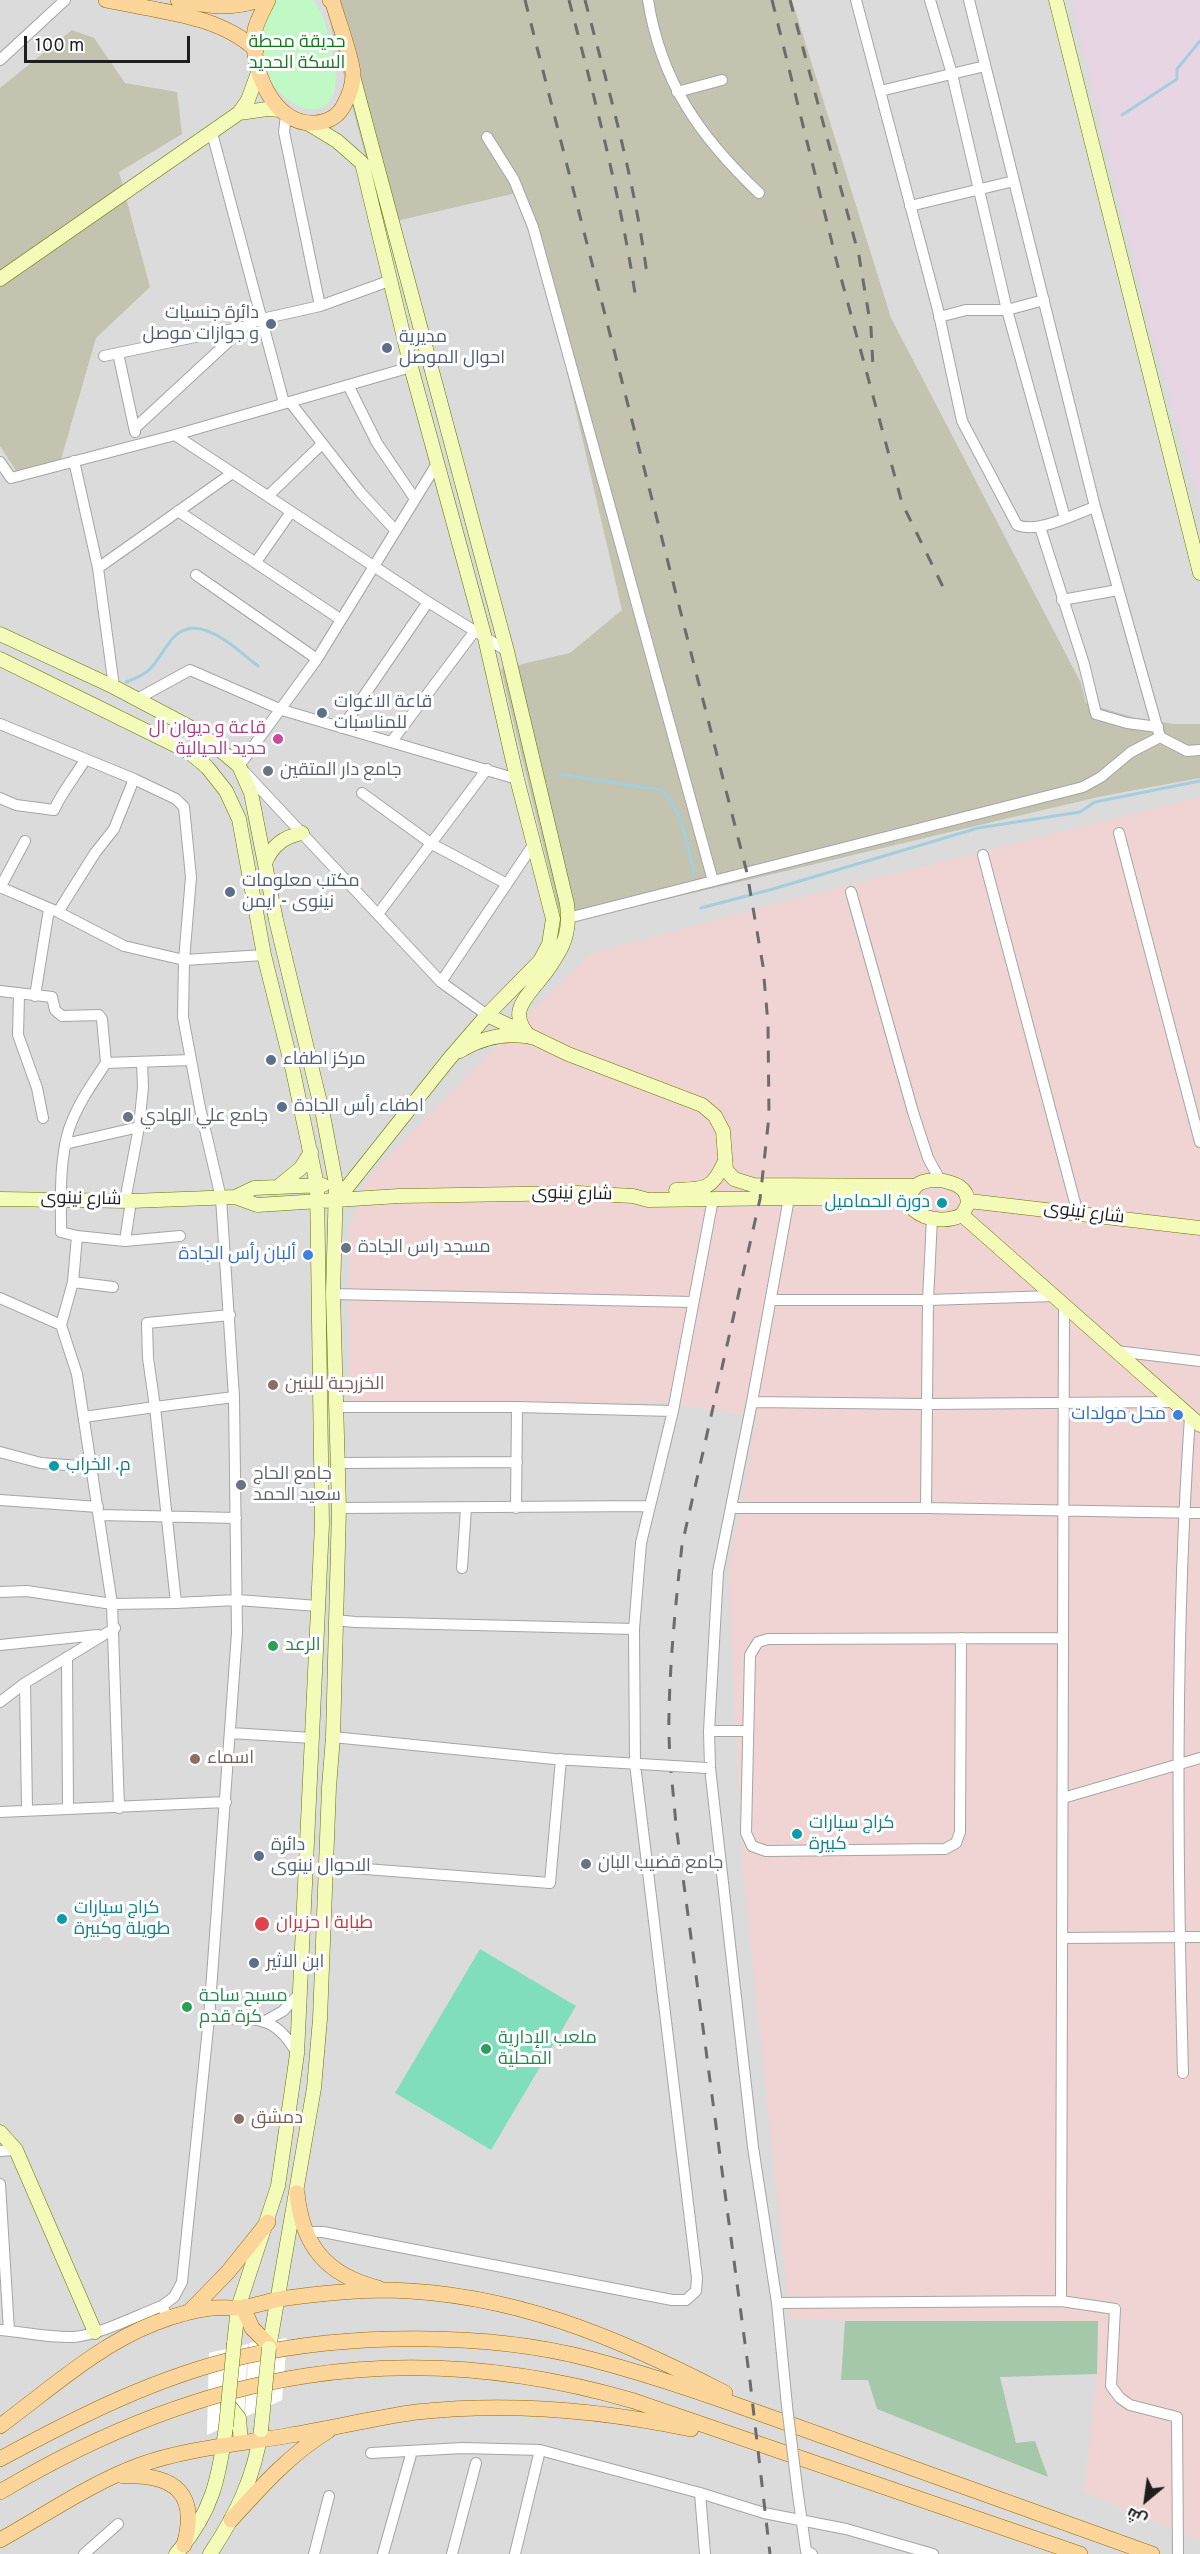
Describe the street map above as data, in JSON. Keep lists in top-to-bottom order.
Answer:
{
  "streets": {
    "main road": ["شارع نينوى"]
  },
  "parks": ["حديقة محطة السكة الحديد"],
  "places": [
    "دائرة جنسيات و جوازات موصل",
    "مديرية احوال الموصل",
    "قاعة الاغوات للمناسبات",
    "قاعة و ديوان ال حديد الحيالية",
    "جامع دار المتقين",
    "مكتب معلومات نينوى - ايمن",
    "مركز اطفاء",
    "اطفاء رأس الجادة",
    "جامع علي الهادي",
    "دورة الحماميل",
    "مسجد راس الجادة",
    "ألبان رأس الجادة",
    "الخزرجية للبنين",
    "محل مولدات",
    "م. الخراب",
    "جامع الحاج سعيد الحمد",
    "الرعد",
    "اسماء",
    "كراج سيارات كبيرة",
    "دائرة الاحوال نينوى",
    "جامع قضيب البان",
    "كراج سيارات طويلة وكبيرة",
    "طبابة ١ حزيران",
    "ابن الاثير",
    "مسبح ساحة كرة قدم",
    "ملعب الإدارية المحلية",
    "دمشق"
  ],
  "scale_bar": "100 m",
  "north": "bottom left"
}
